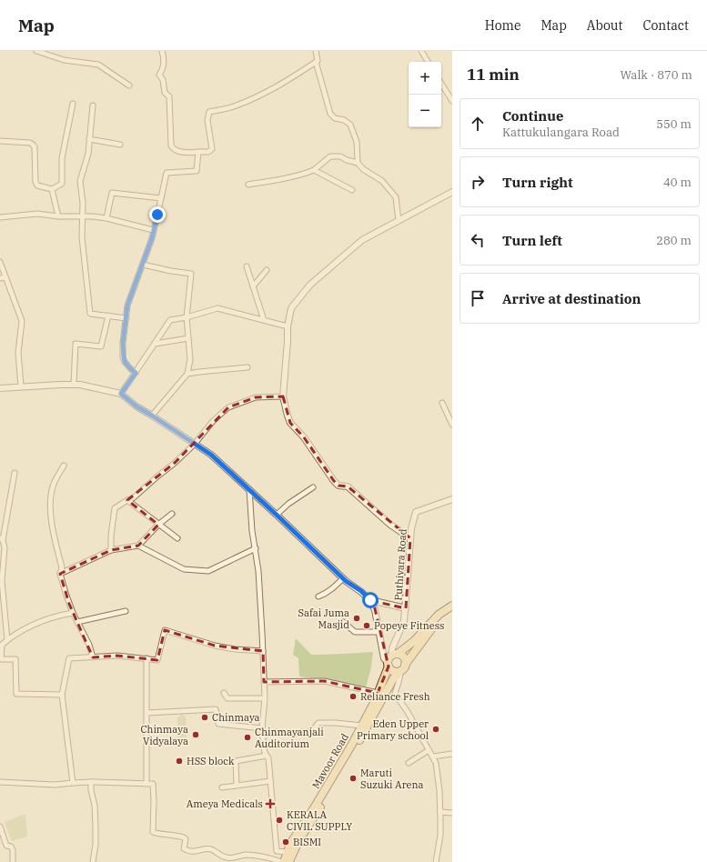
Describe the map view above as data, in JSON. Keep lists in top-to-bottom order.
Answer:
{
  "streets": {
    "main road": ["Mavoor Road"],
    "street": ["Puthiyara Road"]
  },
  "crossings": [
    ["Puthiyara Road", "Mavoor Road"]
  ],
  "places": {
    "other": [
      "Safai Juma Masjid",
      "Popeye Fitness",
      "Reliance Fresh",
      "Chinmaya",
      "Eden Upper Primary school",
      "Chinmaya Vidyalaya",
      "Chinmayanjali Auditorium",
      "HSS block",
      "Maruti Suzuki Arena",
      "KERALA CIVIL SUPPLY",
      "BISMI"
    ],
    "health": ["Ameya Medicals"]
  },
  "page": {
    "header": "Map",
    "nav": [
      "Home",
      "Map",
      "About",
      "Contact"
    ],
    "heading": ["11 min", "Walk · 870 m"],
    "map_buttons": ["+", "−"],
    "list": [
      ["Continue", "Kattukulangara Road", "550 m"],
      ["Turn right", "40 m"],
      ["Turn left", "280 m"],
      "Arrive at destination"
    ]
  }
}
